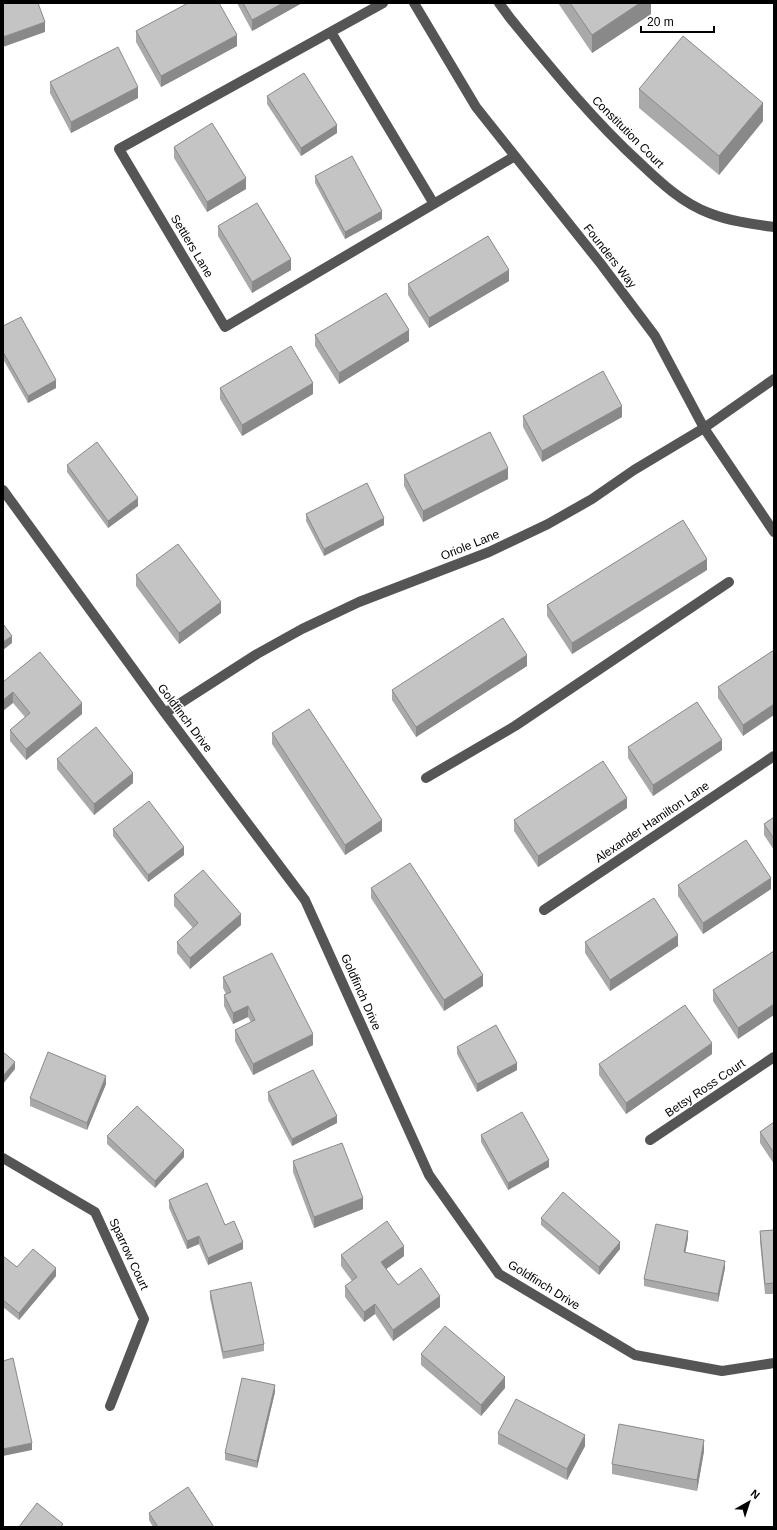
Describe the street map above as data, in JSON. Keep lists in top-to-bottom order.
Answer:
{
  "streets": {
    "street": [
      "Constitution Court",
      "Settlers Lane",
      "Founders Way",
      "Oriole Lane",
      "Goldfinch Drive",
      "Alexander Hamilton Lane",
      "Betsy Ross Court",
      "Sparrow Court"
    ]
  },
  "crossings": [
    ["Settlers Lane", "Founders Way"],
    ["Founders Way", "Oriole Lane"],
    ["Oriole Lane", "Goldfinch Drive"]
  ],
  "scale_bar": "20 m",
  "north": "top right"
}
